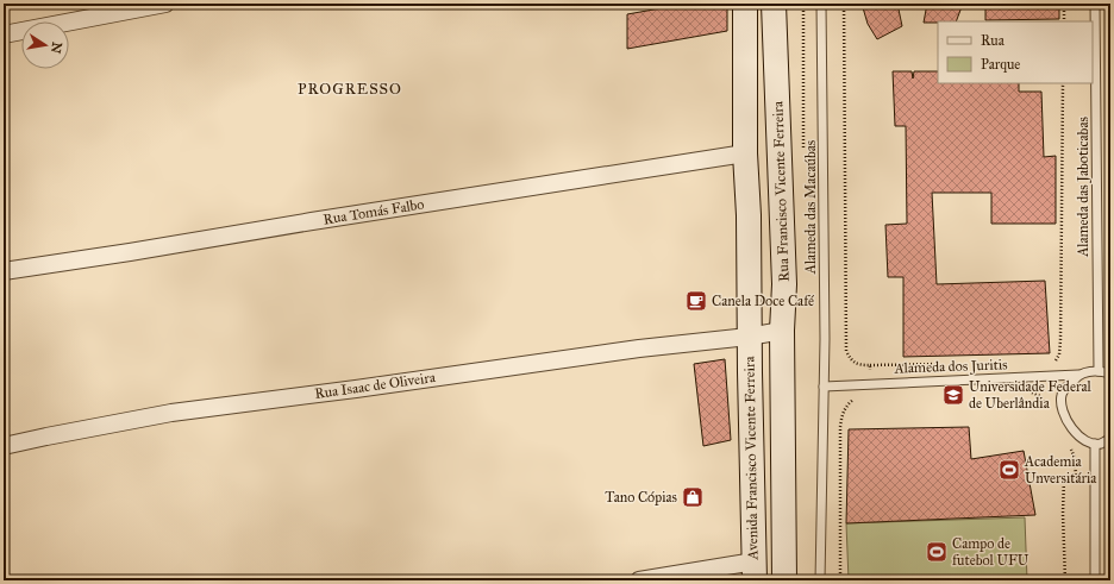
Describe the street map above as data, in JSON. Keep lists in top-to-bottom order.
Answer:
{
  "streets": {
    "main road": ["Rua Francisco Vicente Ferreira", "Avenida Francisco Vicente Ferreira"],
    "street": ["Rua Tomás Falbo", "Rua Isaac de Oliveira"],
    "lane": ["Alameda das Jaboticabas", "Alameda das Macaúbas", "Alameda dos Juritis"]
  },
  "crossings": [
    ["Alameda das Jaboticabas", "Alameda dos Juritis"],
    ["Rua Francisco Vicente Ferreira", "Rua Isaac de Oliveira"],
    ["Alameda das Macaúbas", "Alameda dos Juritis"],
    ["Rua Isaac de Oliveira", "Avenida Francisco Vicente Ferreira"]
  ],
  "districts": ["PROGRESSO"],
  "places": {
    "cafe": ["Canela Doce Café"],
    "school or university": ["Universidade Federal de Uberlândia"],
    "sports": ["Academia Unversitária", "Campo de futebol UFU"],
    "shop": ["Tano Cópias"]
  },
  "legend": ["Rua", "Parque"],
  "north": "right"
}
